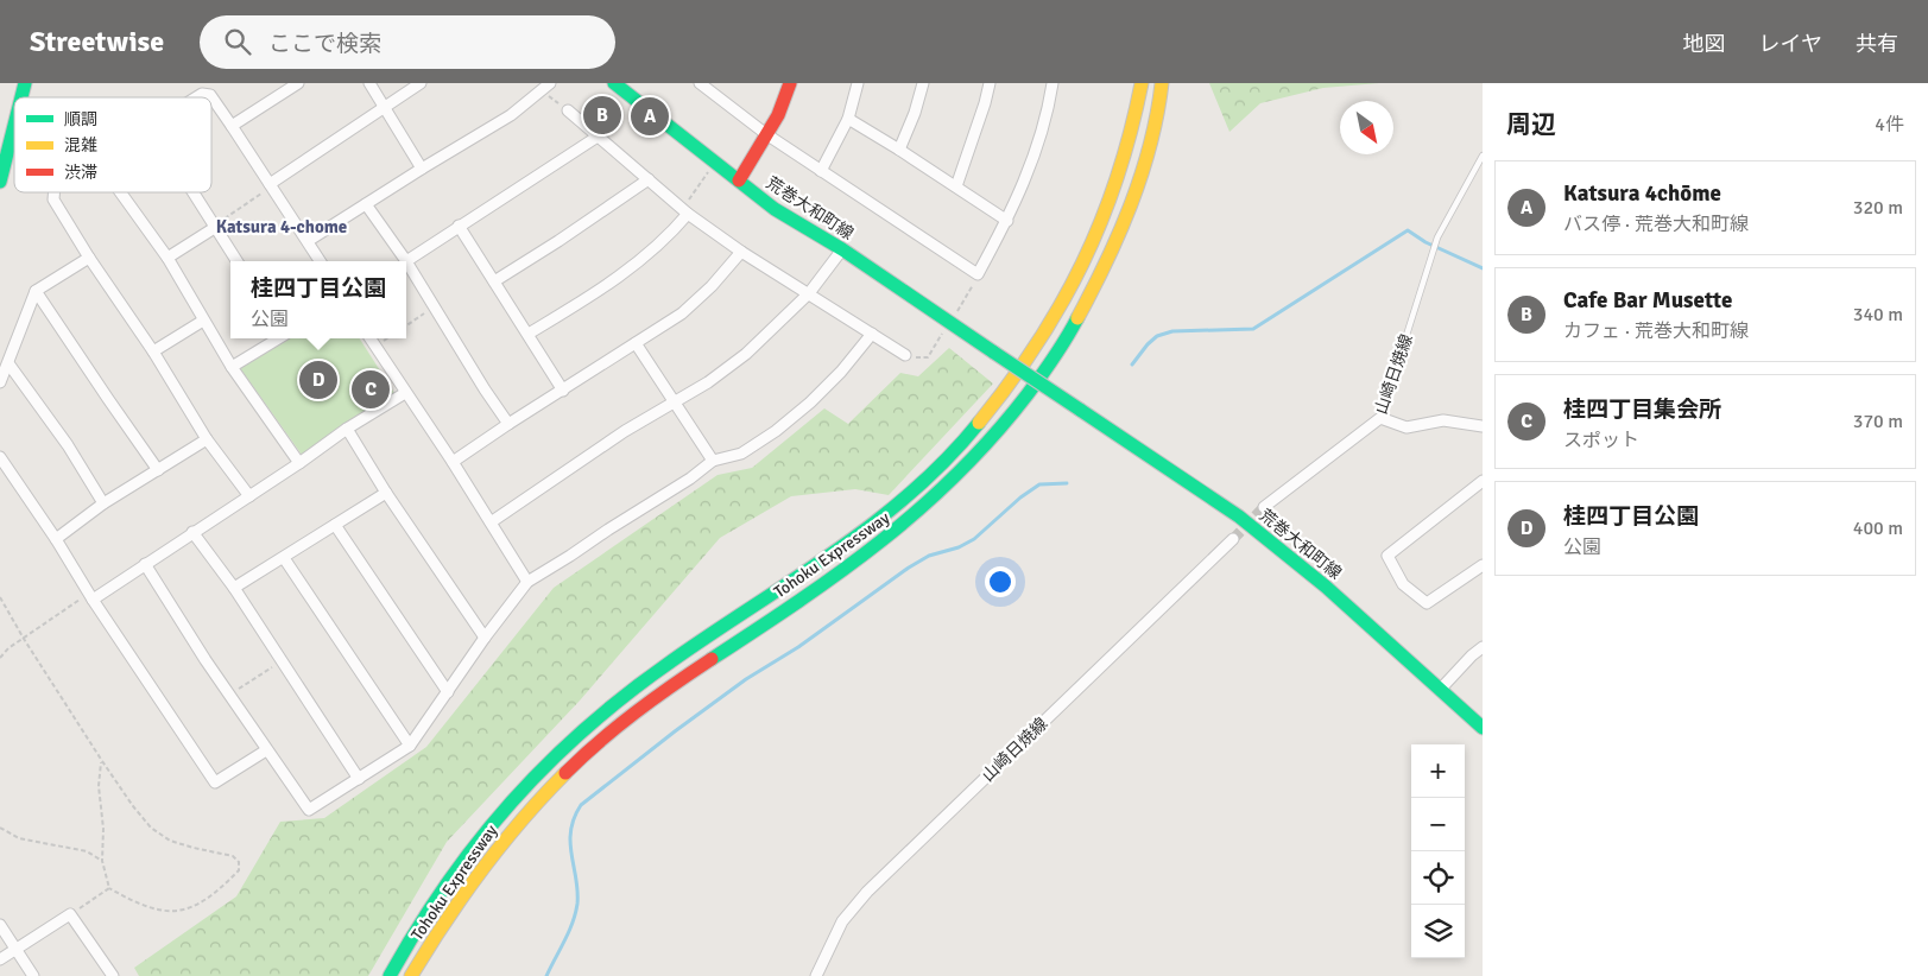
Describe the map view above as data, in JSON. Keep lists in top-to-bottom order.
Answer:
{
  "streets": {
    "main road": ["荒巻大和町線", "Tohoku Expressway"],
    "street": ["山崎日焼線"]
  },
  "districts": ["Katsura 4-chome"],
  "legend": ["順調", "混雑", "渋滞"],
  "north": "bottom right",
  "page": {
    "header": "Streetwise",
    "search": "ここで検索",
    "nav": ["地図", "レイヤ", "共有"],
    "heading": ["周辺", "4件"],
    "pins": [
      "B",
      "A",
      "D",
      "C"
    ],
    "list": [
      {
        "mark": "A",
        "name": "Katsura 4chōme",
        "note": "バス停 · 荒巻大和町線",
        "value": "320 m"
      },
      {
        "mark": "B",
        "name": "Cafe Bar Musette",
        "note": "カフェ · 荒巻大和町線",
        "value": "340 m"
      },
      {
        "mark": "C",
        "name": "桂四丁目集会所",
        "note": "スポット",
        "value": "370 m"
      },
      {
        "mark": "D",
        "name": "桂四丁目公園",
        "note": "公園",
        "value": "400 m"
      }
    ],
    "popup": ["桂四丁目公園", "公園"],
    "map_buttons": ["+", "−"]
  }
}
